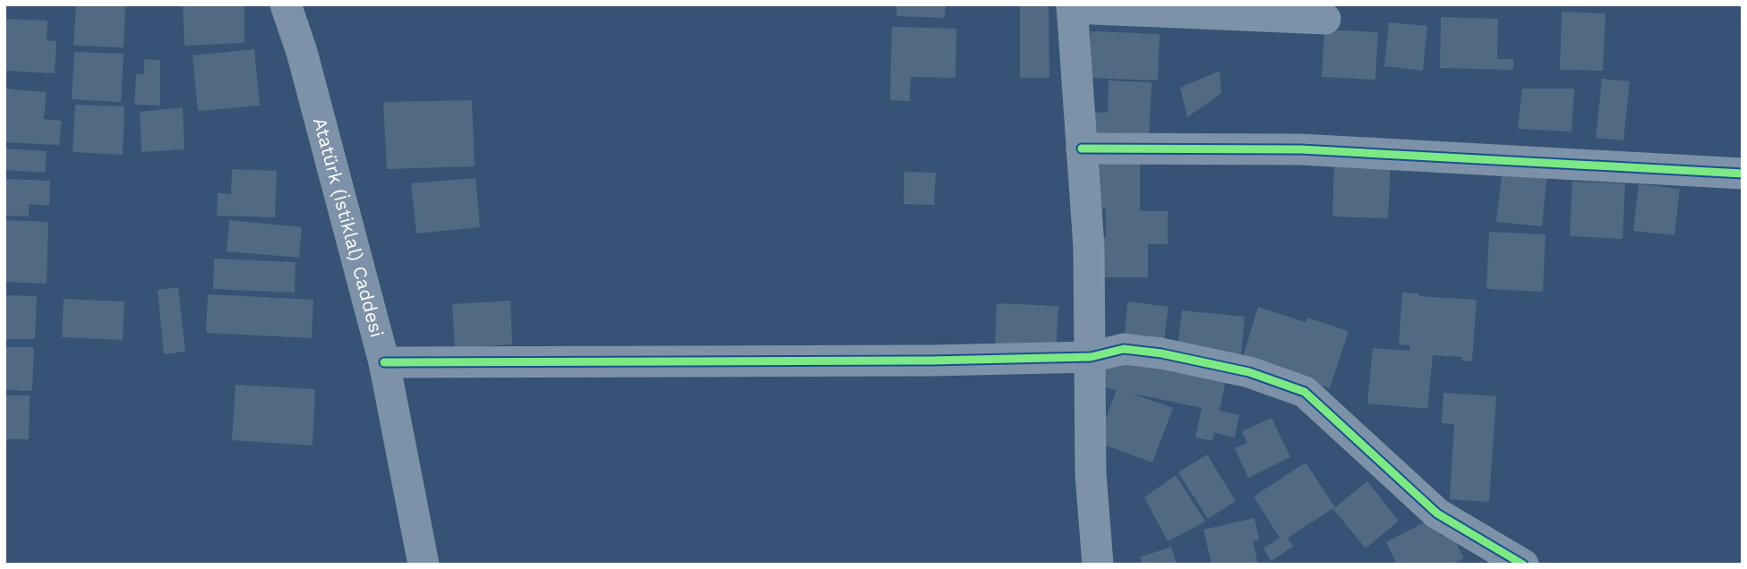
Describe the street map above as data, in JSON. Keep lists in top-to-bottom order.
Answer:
{
  "streets": {
    "street": ["Atatürk (İstiklal) Caddesi"]
  }
}
